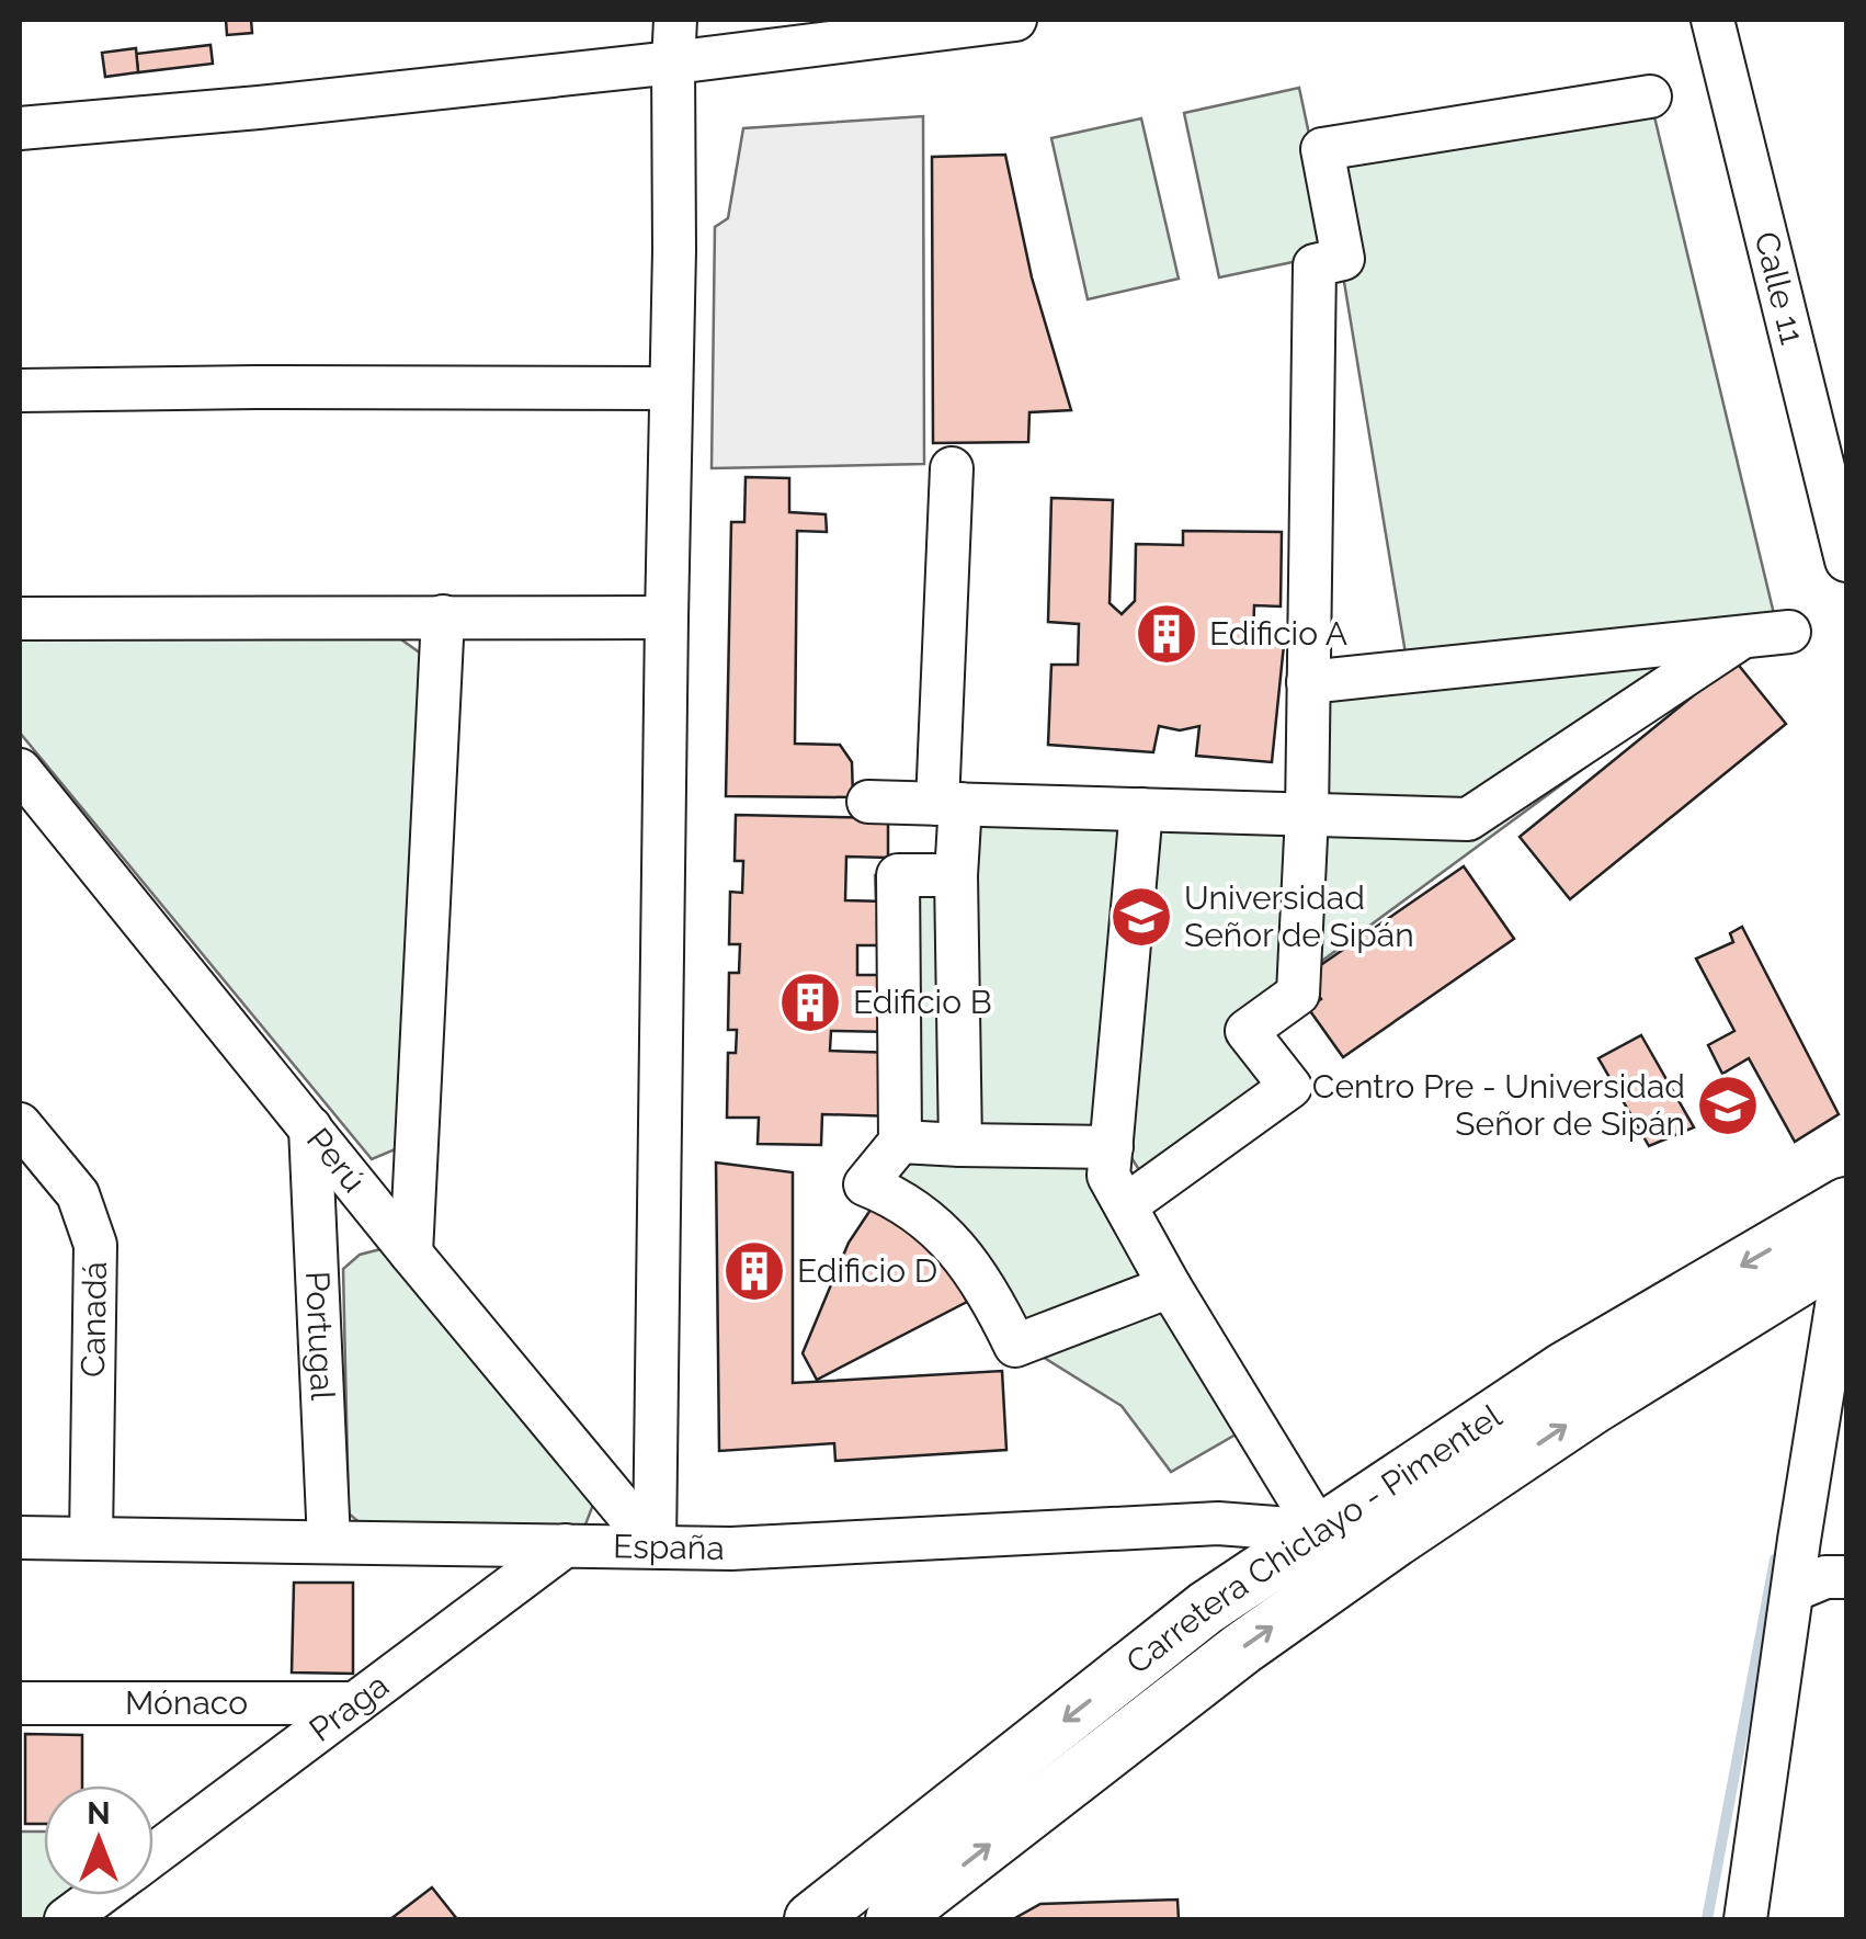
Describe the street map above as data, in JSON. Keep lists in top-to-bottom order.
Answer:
{
  "streets": {
    "main road": ["Carretera Chiclayo - Pimentel"],
    "street": [
      "Calle 11",
      "Perú",
      "Canadá",
      "Portugal",
      "España",
      "Mónaco",
      "Praga"
    ]
  },
  "crossings": [
    ["Perú", "Portugal"],
    ["Perú", "España"],
    ["Canadá", "España"],
    ["Portugal", "España"],
    ["Carretera Chiclayo - Pimentel", "España"],
    ["España", "Praga"],
    ["Mónaco", "Praga"]
  ],
  "places": {
    "building": ["Edificio A", "Edificio B", "Edificio D"],
    "school or university": ["Universidad Señor de Sipán", "Centro Pre - Universidad Señor de Sipán"]
  },
  "north": "top"
}
